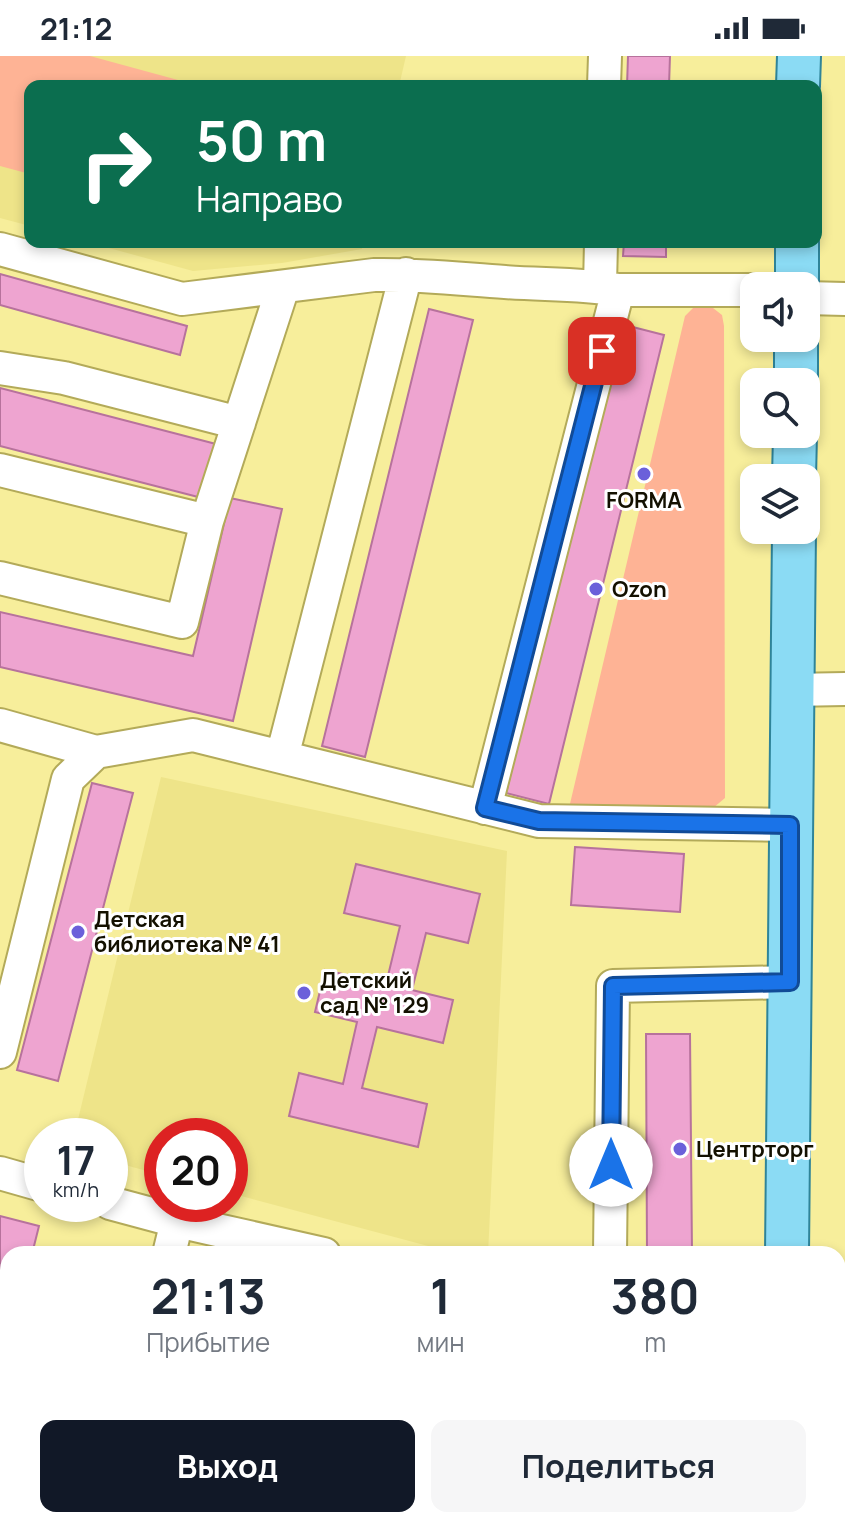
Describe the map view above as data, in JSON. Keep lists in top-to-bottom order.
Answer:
{
  "places": [
    "FORMA",
    "Ozon",
    "Детская библиотека № 41",
    "Детский сад № 129",
    "Центрторг"
  ],
  "page": {
    "status": "21:12",
    "turn": ["50 m", "Направо"],
    "speed": "17 km/h",
    "limit": "20",
    "eta": [
      "21:13",
      "Прибытие",
      "1",
      "мин",
      "380",
      "m"
    ],
    "buttons": ["Выход", "Поделиться"]
  }
}
